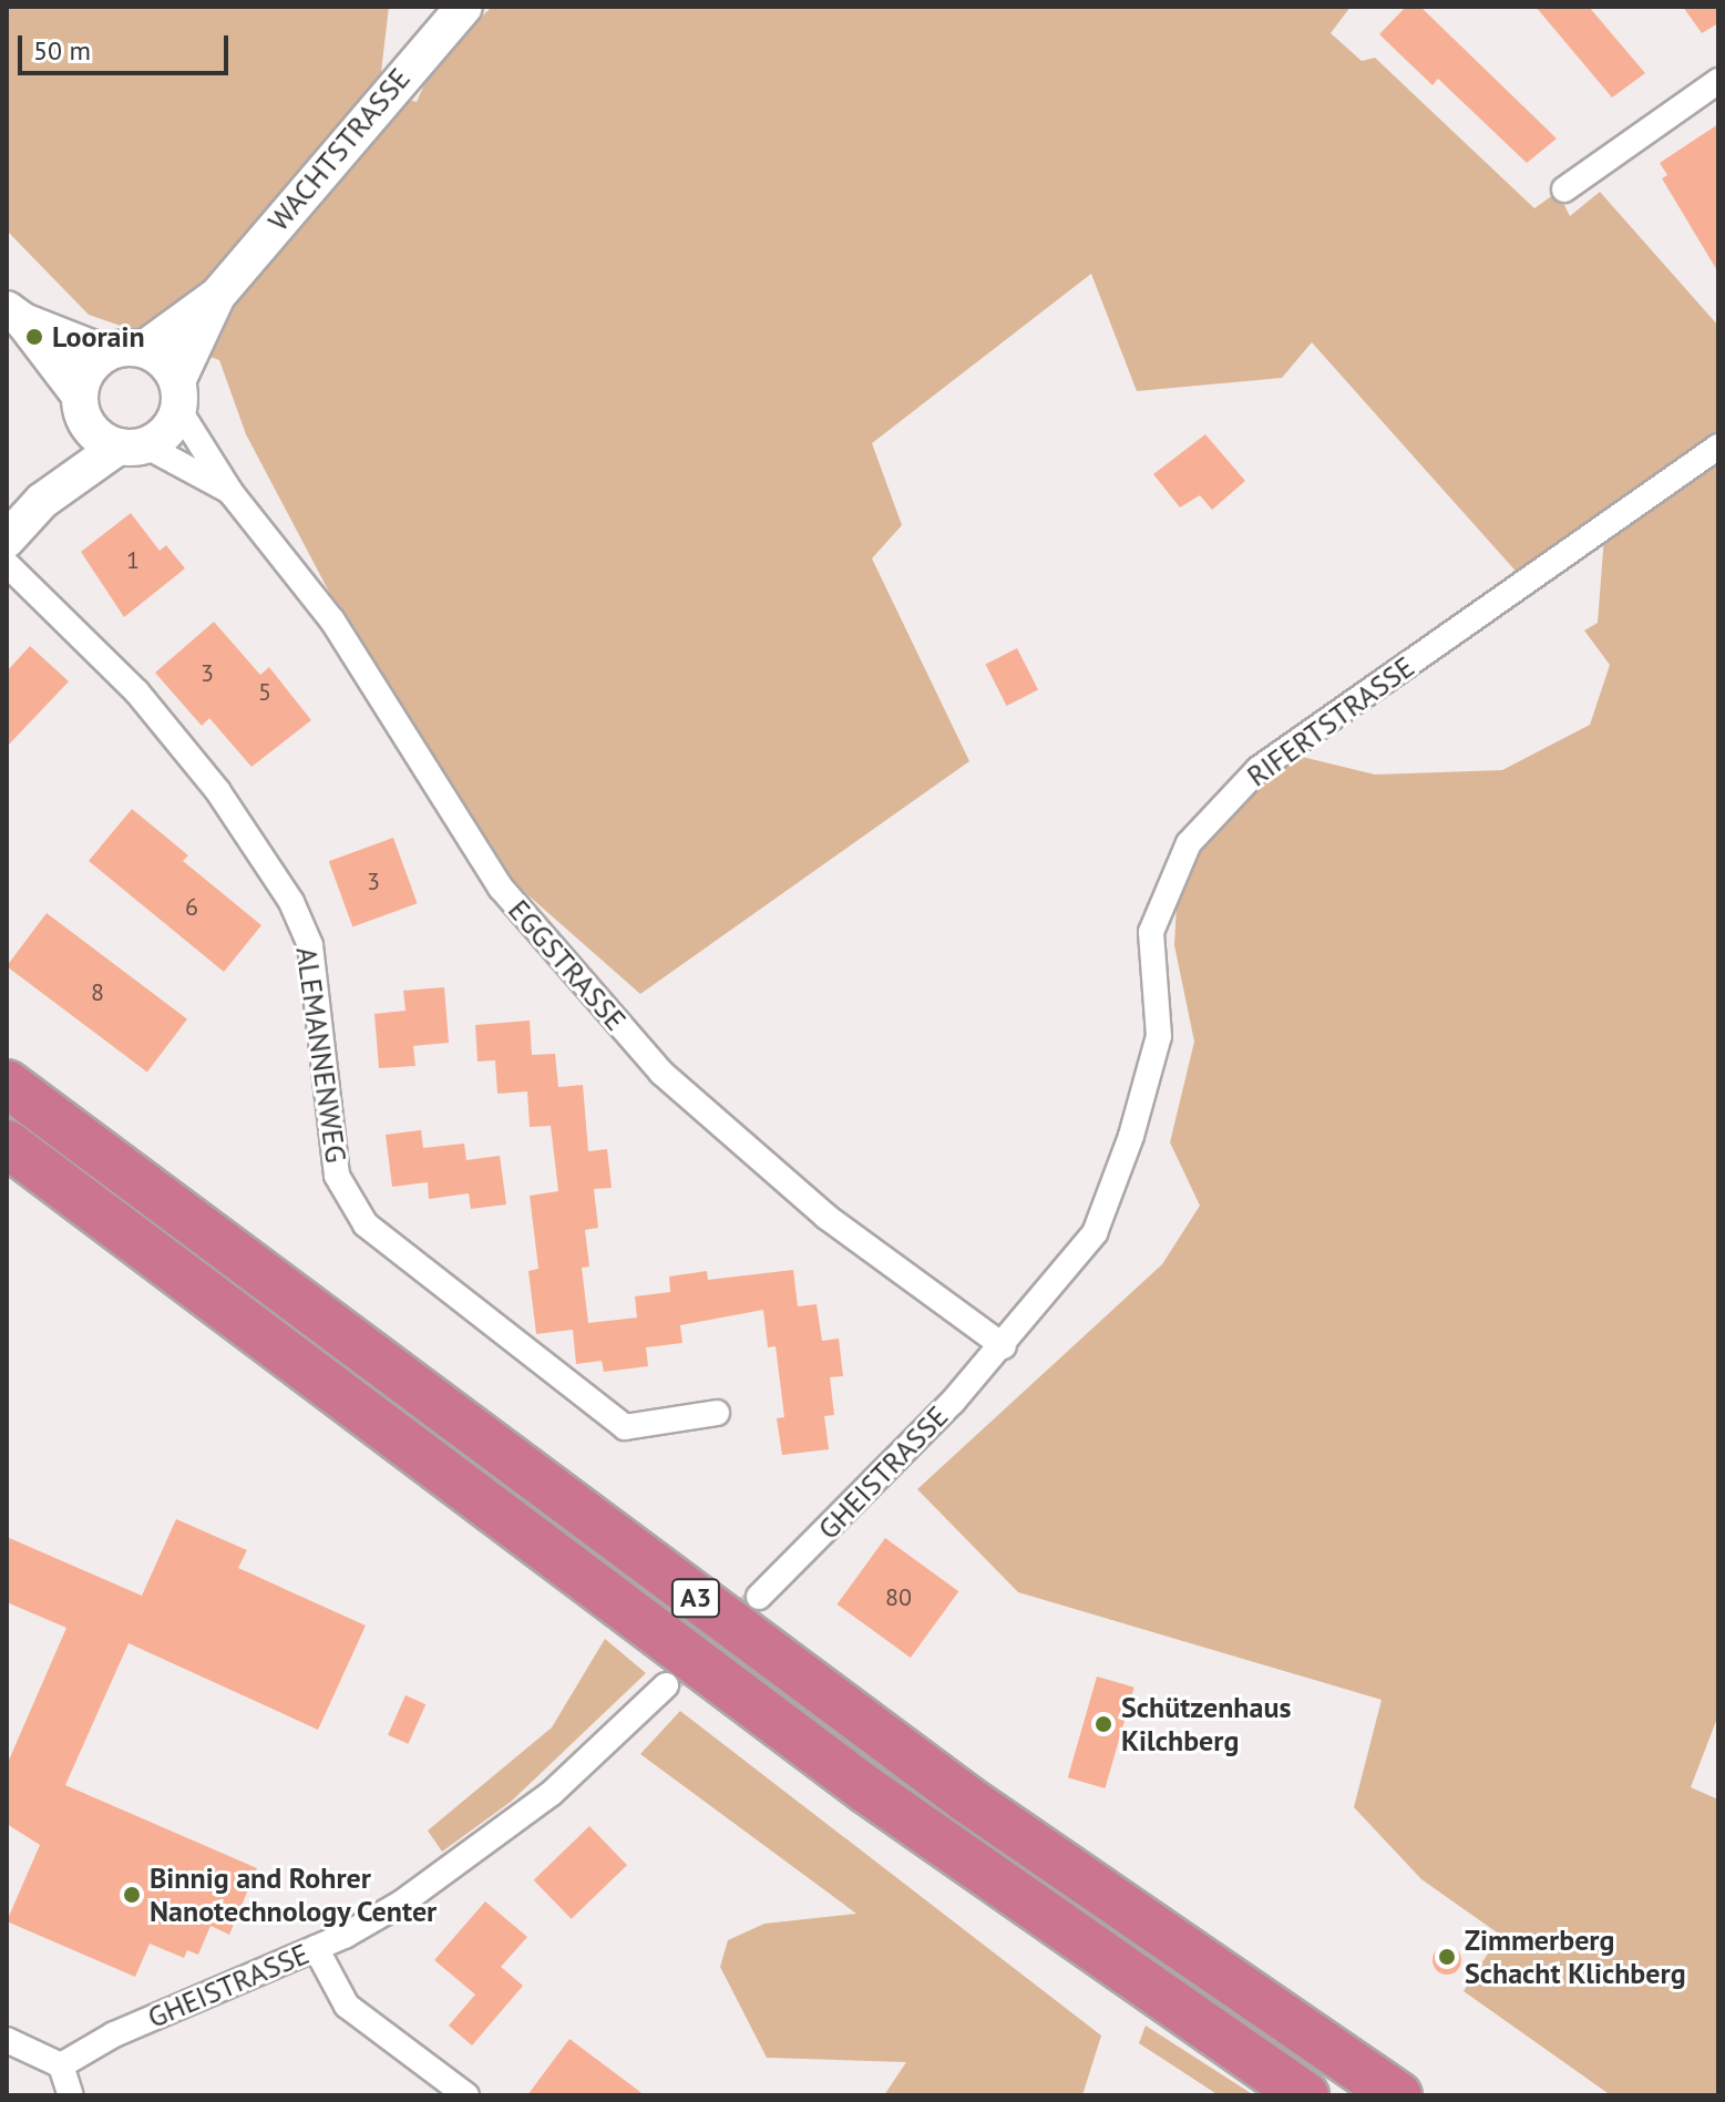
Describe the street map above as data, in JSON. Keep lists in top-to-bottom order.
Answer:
{
  "streets": {
    "highway": ["A3"],
    "main road": ["WACHTSTRASSE"],
    "street": [
      "RIFERTSTRASSE",
      "EGGSTRASSE",
      "ALEMANNENWEG",
      "GHEISTRASSE"
    ]
  },
  "crossings": [
    ["WACHTSTRASSE", "EGGSTRASSE"],
    ["RIFERTSTRASSE", "EGGSTRASSE"],
    ["RIFERTSTRASSE", "GHEISTRASSE"],
    ["EGGSTRASSE", "GHEISTRASSE"]
  ],
  "places": [
    "Loorain",
    "Schützenhaus Kilchberg",
    "Binnig and Rohrer Nanotechnology Center",
    "Zimmerberg Schacht Klichberg"
  ],
  "house_numbers": [
    "1",
    "3",
    "5",
    "3",
    "6",
    "8",
    "80"
  ],
  "scale_bar": "50 m"
}
